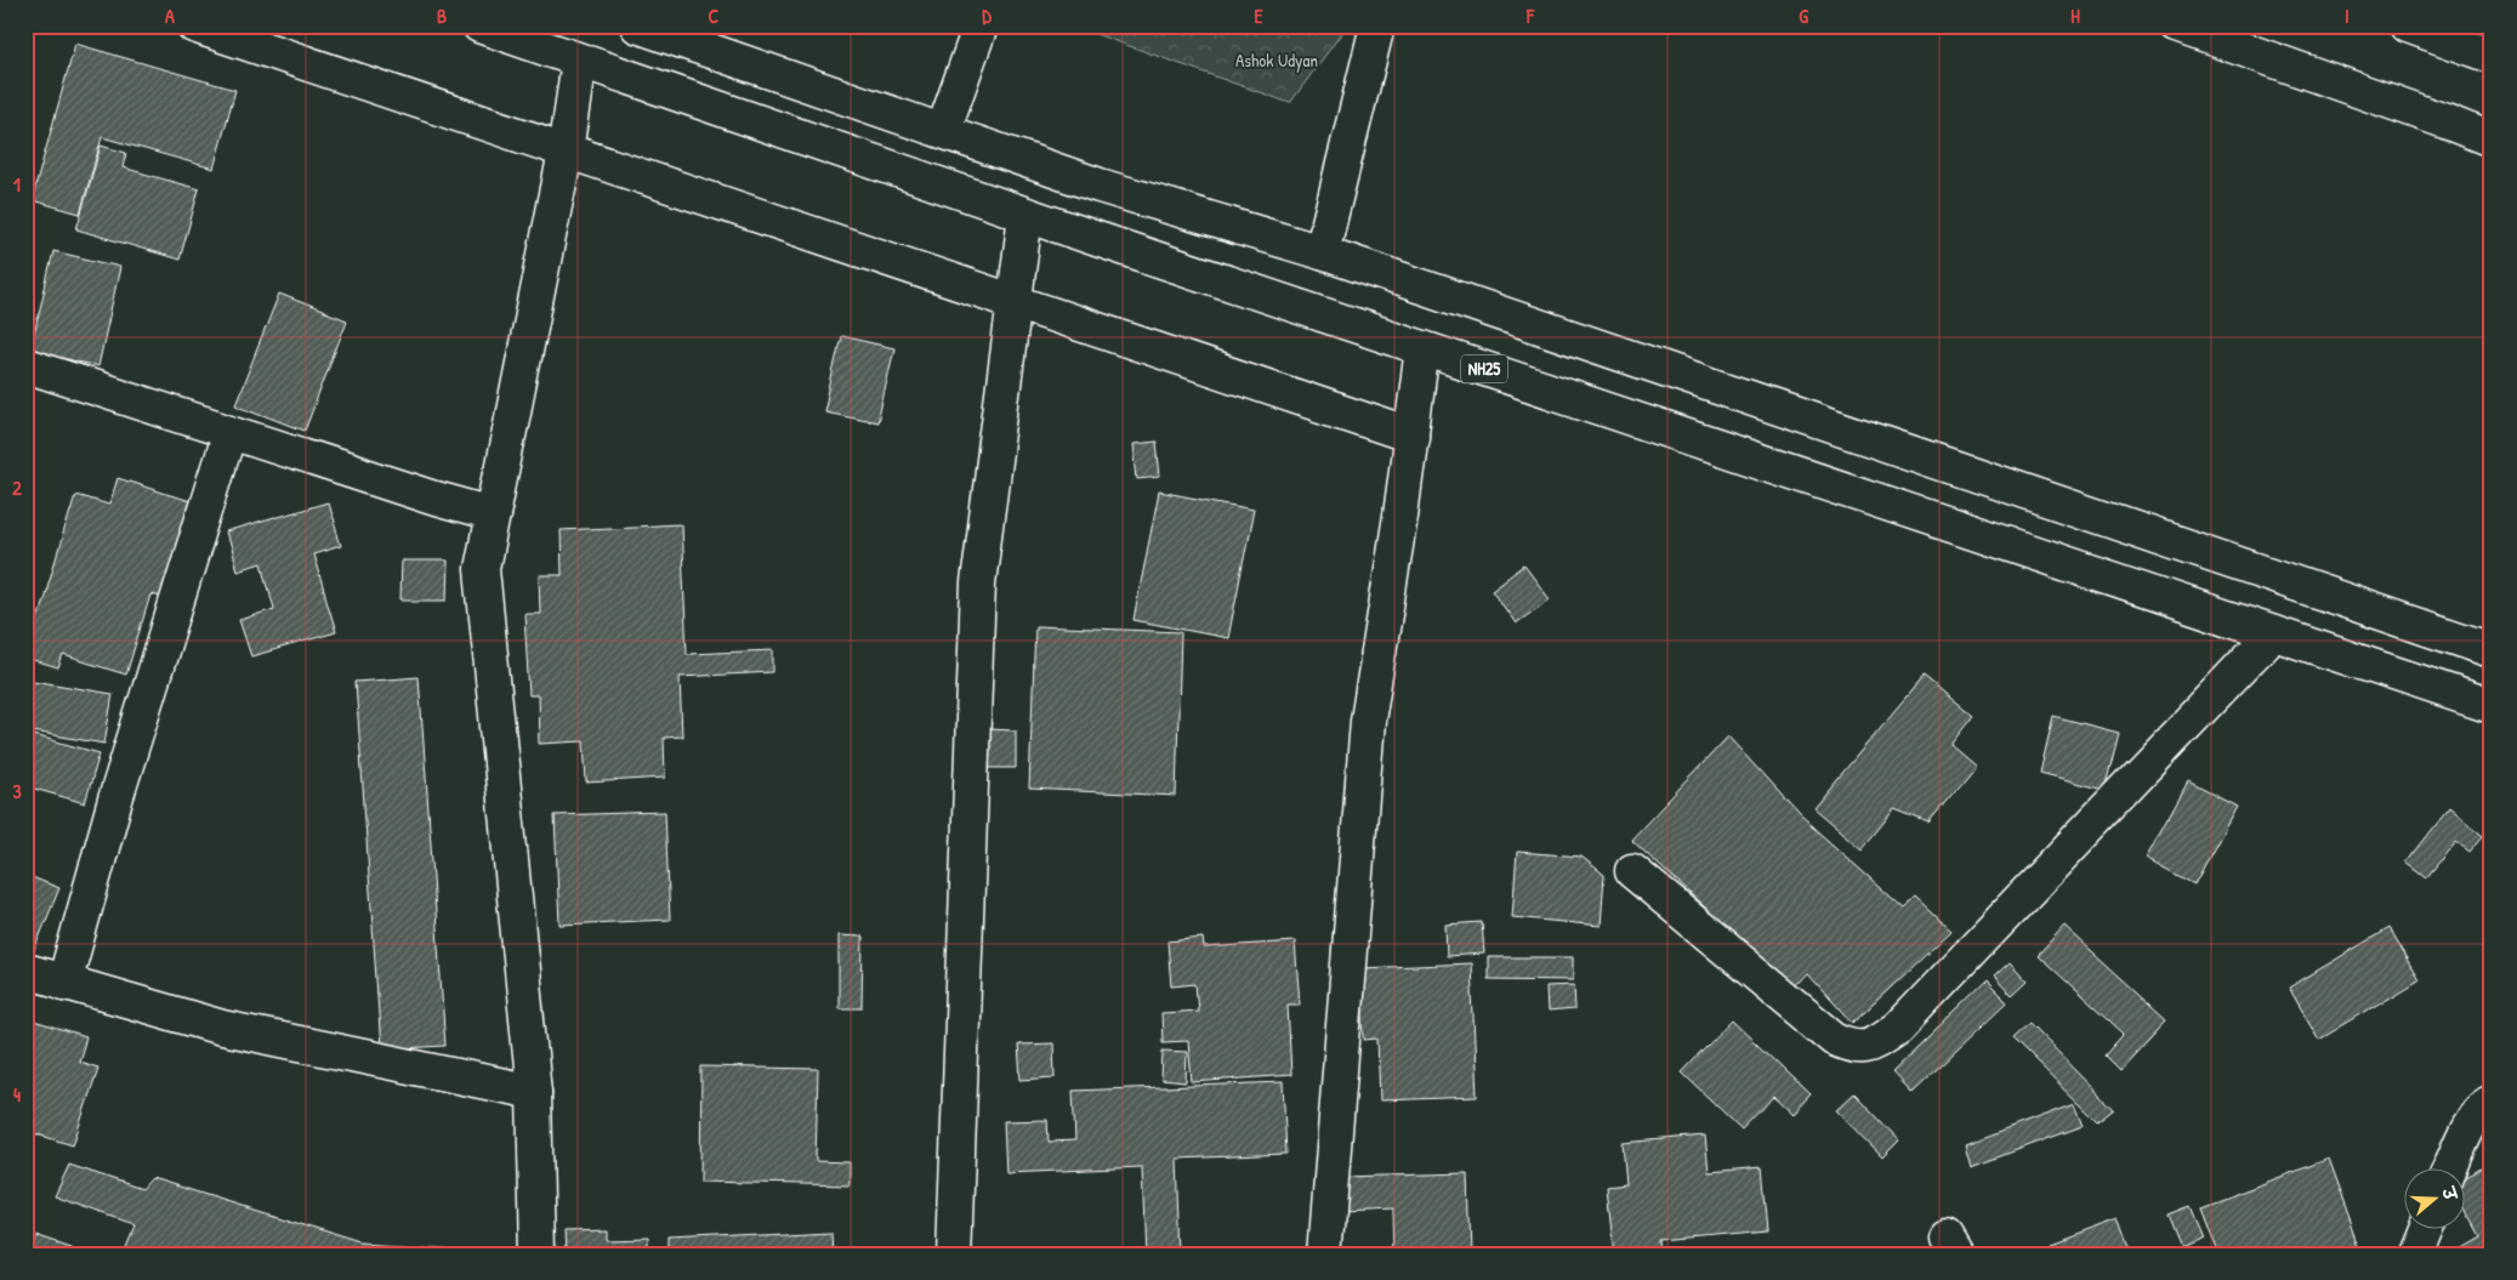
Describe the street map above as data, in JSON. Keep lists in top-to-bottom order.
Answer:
{
  "streets": {
    "street": ["NH25"]
  },
  "parks": ["Ashok Udyan"],
  "north": "right",
  "grid": {
    "columns": [
      "A",
      "B",
      "C",
      "D",
      "E",
      "F",
      "G",
      "H",
      "I"
    ],
    "rows": [
      "1",
      "2",
      "3",
      "4"
    ]
  }
}
